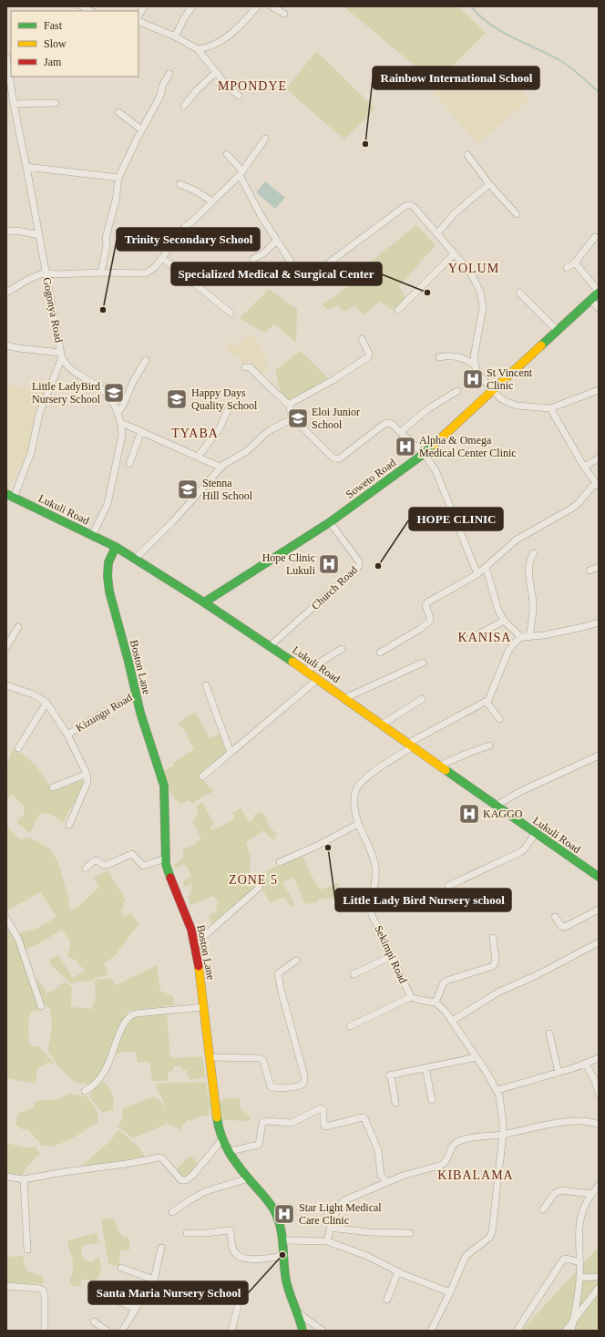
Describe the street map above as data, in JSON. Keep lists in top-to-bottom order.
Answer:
{
  "streets": {
    "street": [
      "Gogonya Road",
      "Soweto Road",
      "Lukuli Road",
      "Church Road",
      "Boston Lane",
      "Kizungu Road",
      "Sekimpi Road"
    ]
  },
  "crossings": [
    ["Gogonya Road", "Lukuli Road"],
    ["Soweto Road", "Lukuli Road"],
    ["Soweto Road", "Church Road"],
    ["Lukuli Road", "Church Road"],
    ["Lukuli Road", "Boston Lane"],
    ["Lukuli Road", "Sekimpi Road"],
    ["Boston Lane", "Kizungu Road"]
  ],
  "districts": [
    "MPONDYE",
    "YOLUM",
    "TYABA",
    "KANISA",
    "ZONE 5",
    "KIBALAMA"
  ],
  "places": {
    "other": [
      "Rainbow International School",
      "Specialized Medical & Surgical Center",
      "Trinity Secondary School",
      "HOPE CLINIC",
      "Little Lady Bird Nursery school",
      "Santa Maria Nursery School"
    ],
    "hospital": [
      "St Vincent Clinic",
      "Alpha & Omega Medical Center Clinic",
      "Hope Clinic Lukuli",
      "KAGGO",
      "Star Light Medical Care Clinic"
    ],
    "school or university": [
      "Little LadyBird Nursery School",
      "Happy Days Quality School",
      "Eloi Junior School",
      "Stenna Hill School"
    ]
  },
  "legend": ["Fast", "Slow", "Jam"]
}
